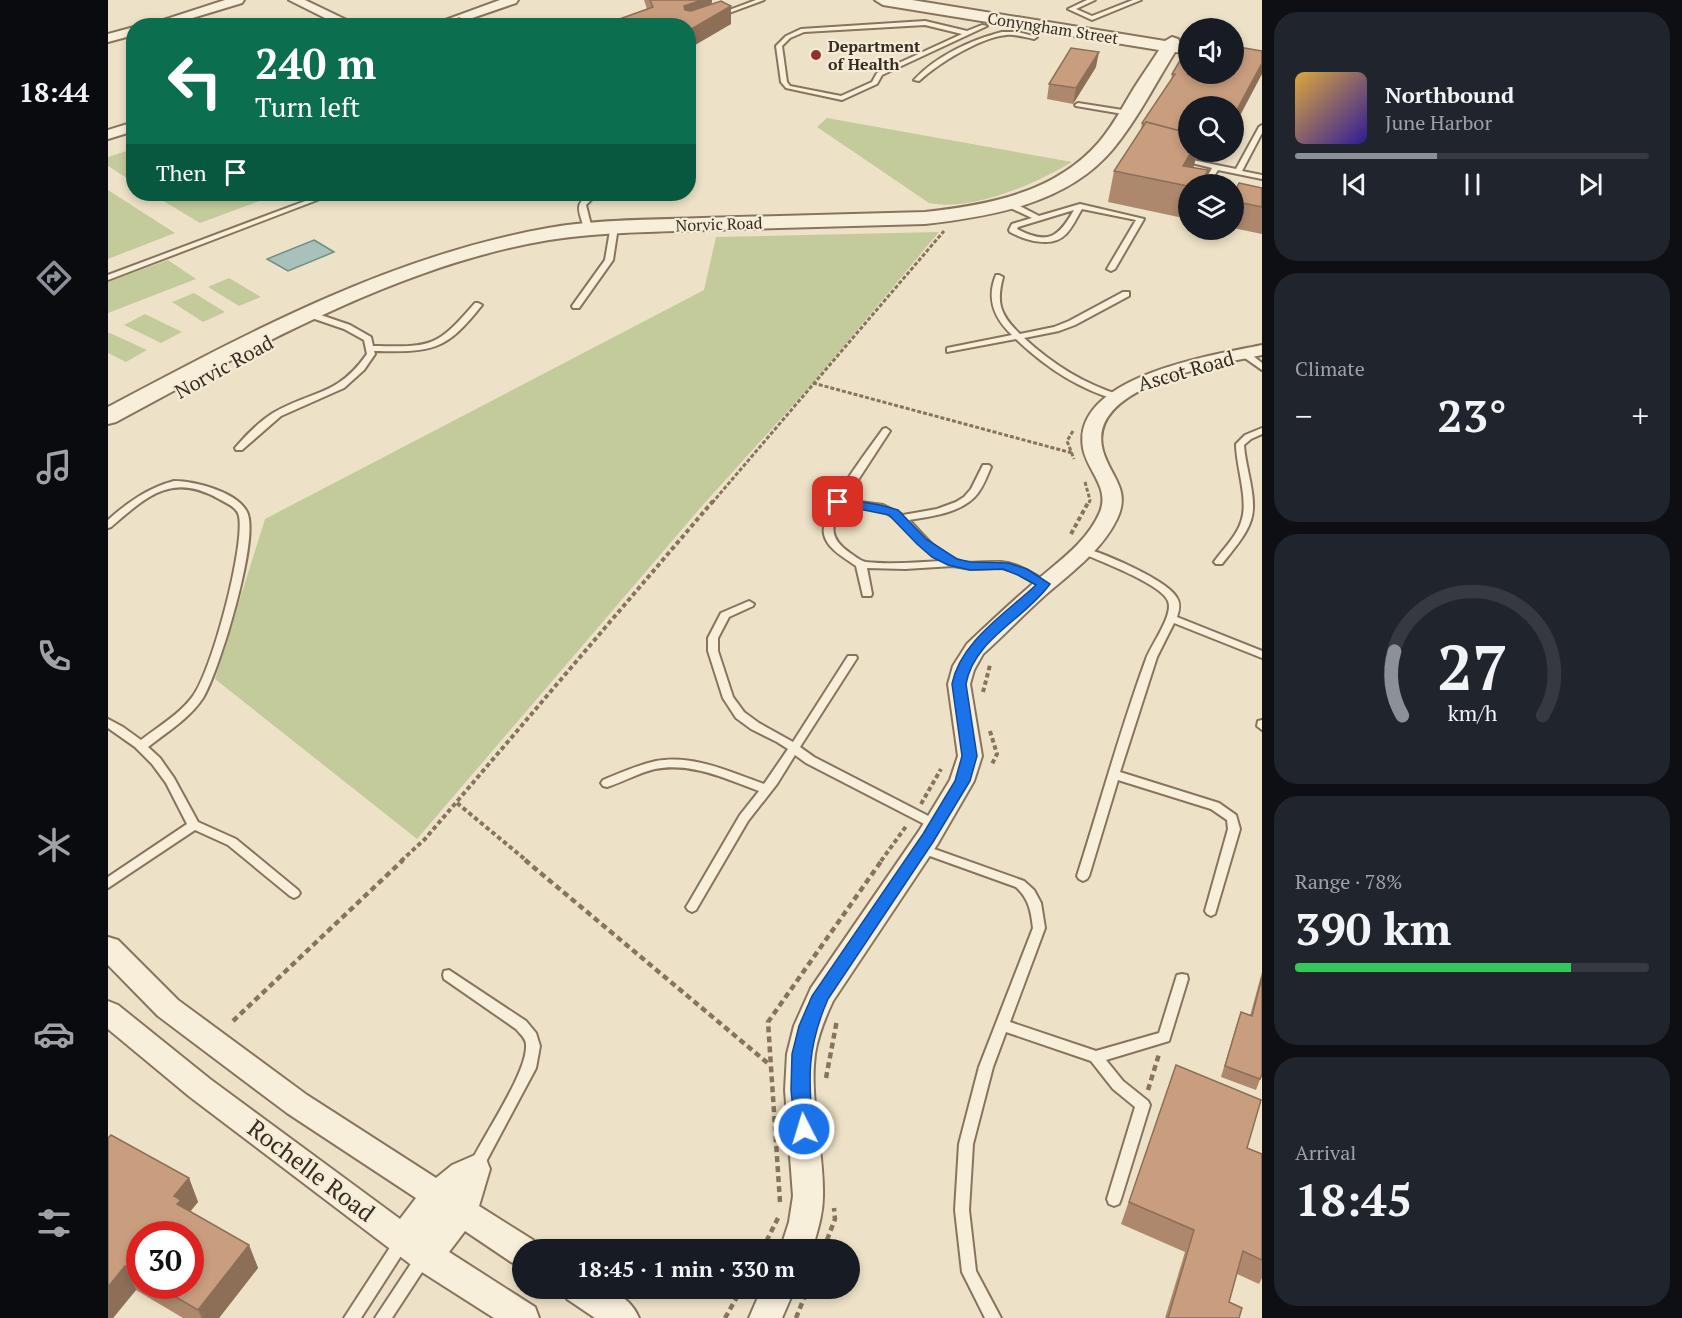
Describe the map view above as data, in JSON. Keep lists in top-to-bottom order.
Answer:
{
  "streets": {
    "street": [
      "Conyngham Street",
      "Norvic Road",
      "Ascot Road",
      "Rochelle Road"
    ]
  },
  "crossings": [
    ["Conyngham Street", "Norvic Road"]
  ],
  "places": ["Department of Health"],
  "page": {
    "tabs": "18:44",
    "turn": ["240 m", "Turn left"],
    "song": ["Northbound", "June Harbor"],
    "then": "Then",
    "tile": [
      "Climate",
      ["Range · 78%", "390 km"],
      ["Arrival", "18:45"]
    ],
    "heat": ["−", "23°", "+"],
    "limit": "30",
    "trip": "18:45 · 1 min · 330 m",
    "gauge": ["27", "km/h"]
  }
}
